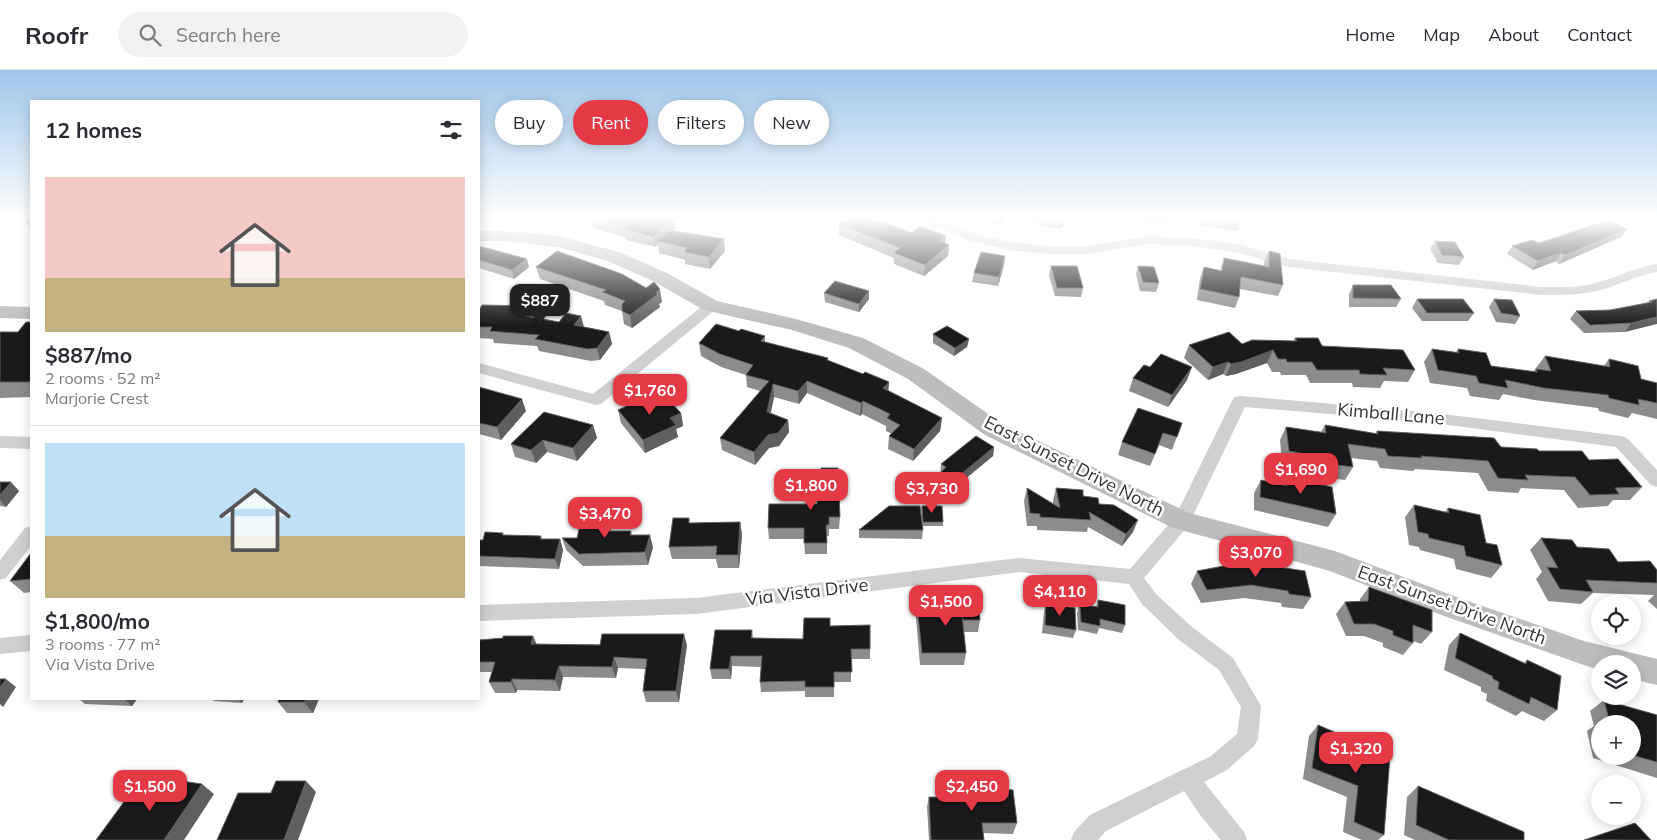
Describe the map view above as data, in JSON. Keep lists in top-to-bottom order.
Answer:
{
  "streets": {
    "street": ["Kimball Lane", "East Sunset Drive North", "Via Vista Drive"]
  },
  "crossings": [
    ["Kimball Lane", "East Sunset Drive North"]
  ],
  "page": {
    "header": "Roofr",
    "search": "Search here",
    "nav": [
      "Home",
      "Map",
      "About",
      "Contact"
    ],
    "chip": [
      "Buy",
      "Rent",
      "Filters",
      "New"
    ],
    "heading": "12 homes",
    "list": [
      {
        "name": "$887/mo",
        "note": "2 rooms · 52 m² · Marjorie Crest"
      },
      {
        "name": "$1,800/mo",
        "note": "3 rooms · 77 m² · Via Vista Drive"
      }
    ],
    "price": [
      "$887",
      "$1,760",
      "$1,690",
      "$1,800",
      "$3,730",
      "$3,470",
      "$3,070",
      "$4,110",
      "$1,500",
      "$1,320",
      "$1,500",
      "$2,450"
    ],
    "map_buttons": ["+", "−"]
  }
}
